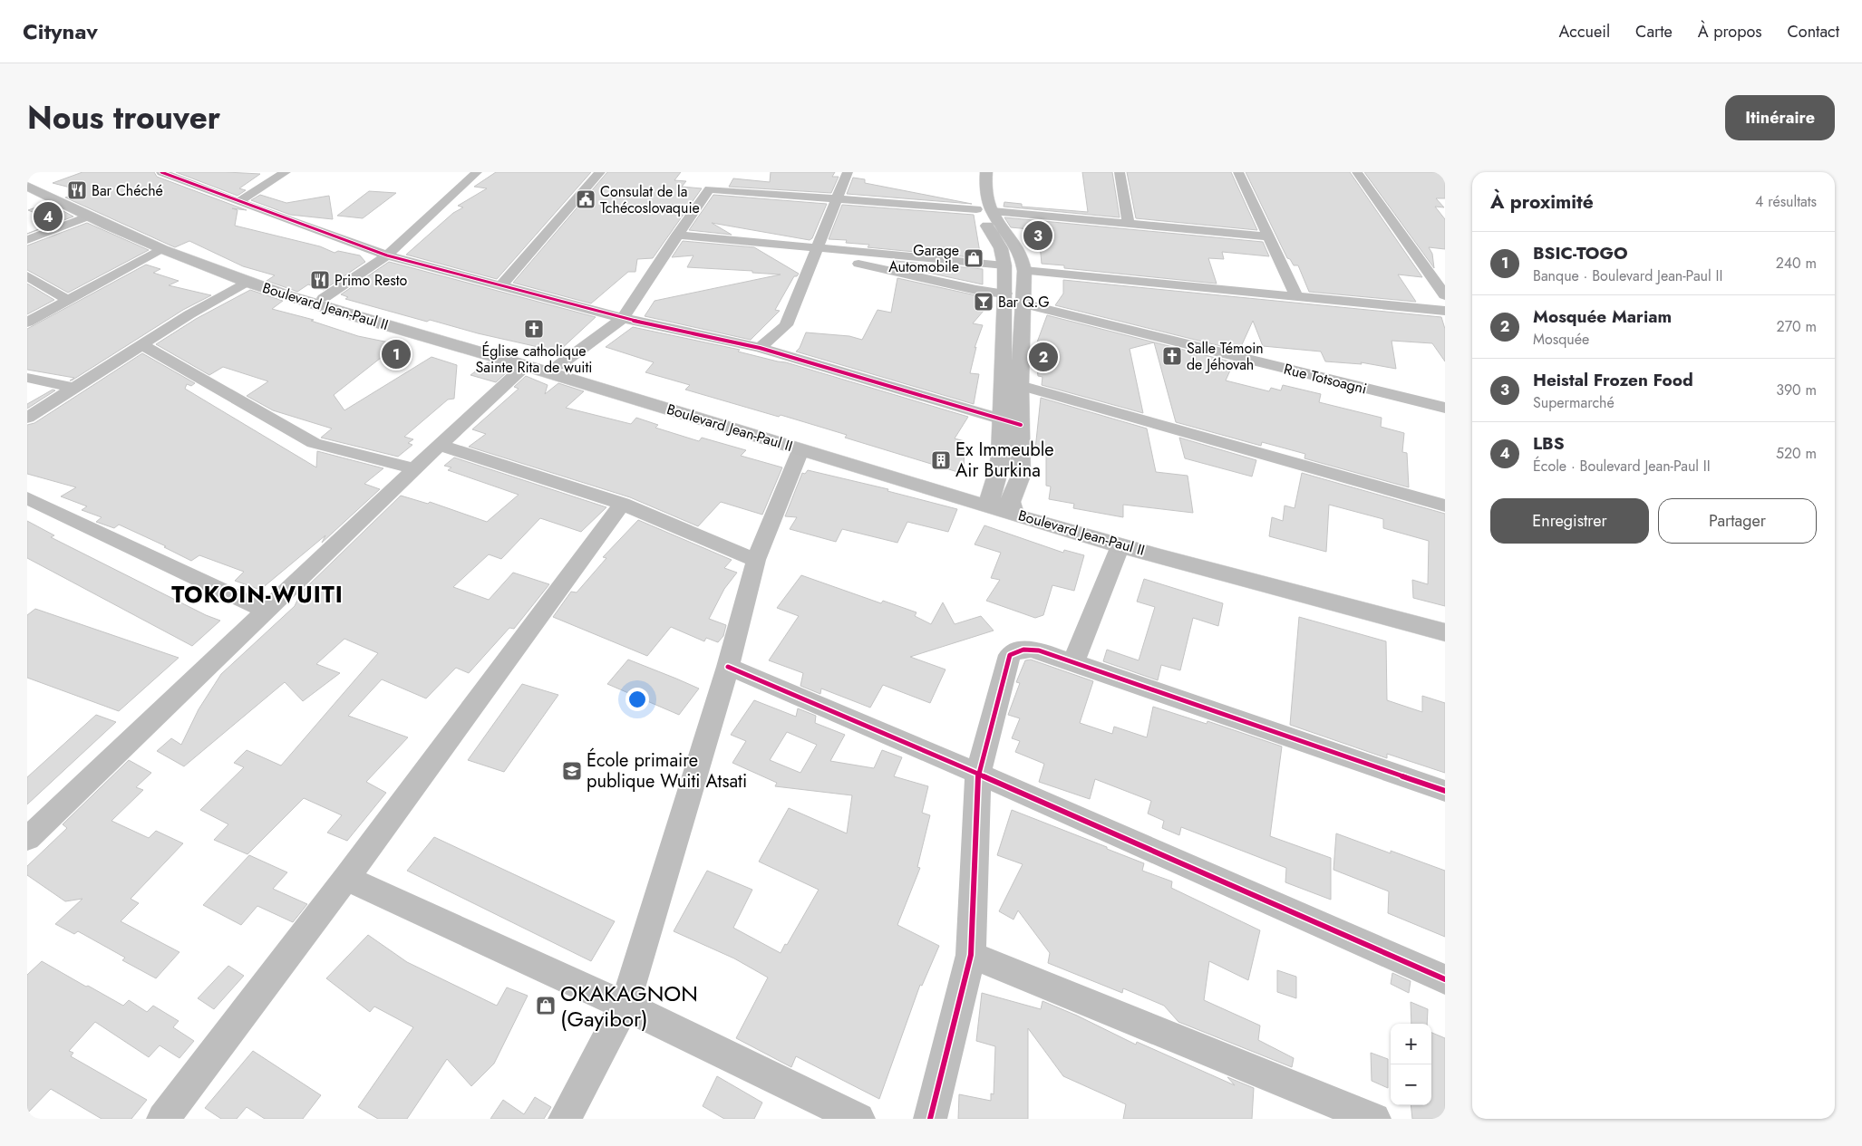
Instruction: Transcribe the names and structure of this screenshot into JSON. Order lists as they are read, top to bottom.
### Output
{
  "streets": {
    "main road": ["Boulevard Jean-Paul II"],
    "street": ["Rue Totsoagni"]
  },
  "districts": ["TOKOIN-WUITI"],
  "places": {
    "restaurant": ["Bar Chéché", "Primo Resto"],
    "public building": ["Consulat de la Tchécoslovaquie"],
    "shop": ["Garage Automobile", "OKAKAGNON (Gayibor)"],
    "bar": ["Bar Q.G"],
    "church": ["Église catholique Sainte Rita de wuiti", "Salle Témoin de Jéhovah"],
    "building": ["Ex Immeuble Air Burkina"],
    "school or university": ["École primaire publique Wuiti Atsati"]
  },
  "page": {
    "header": "Citynav",
    "nav": [
      "Accueil",
      "Carte",
      "À propos",
      "Contact"
    ],
    "title": "Nous trouver",
    "buttons": [
      "Itinéraire",
      ["Enregistrer", "Partager"]
    ],
    "heading": ["À proximité", "4 résultats"],
    "pins": [
      "4",
      "3",
      "1",
      "2"
    ],
    "list": [
      {
        "mark": "1",
        "name": "BSIC-TOGO",
        "note": "Banque · Boulevard Jean-Paul II",
        "value": "240 m"
      },
      {
        "mark": "2",
        "name": "Mosquée Mariam",
        "note": "Mosquée",
        "value": "270 m"
      },
      {
        "mark": "3",
        "name": "Heistal Frozen Food",
        "note": "Supermarché",
        "value": "390 m"
      },
      {
        "mark": "4",
        "name": "LBS",
        "note": "École · Boulevard Jean-Paul II",
        "value": "520 m"
      }
    ],
    "map_buttons": ["+", "−"]
  }
}
